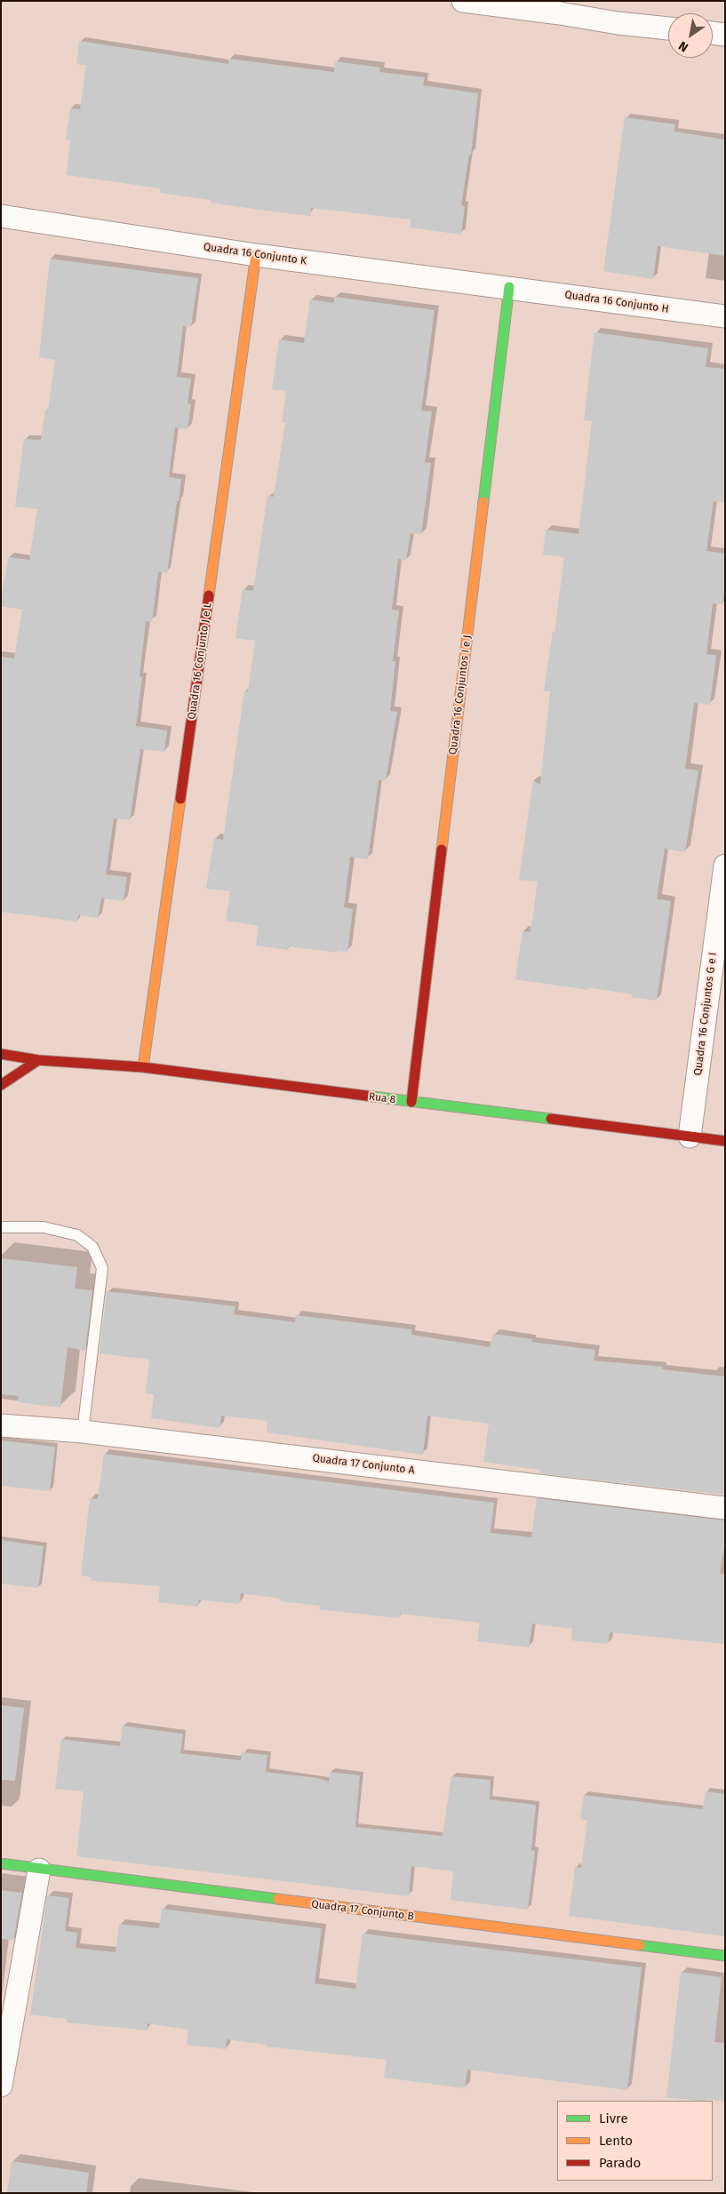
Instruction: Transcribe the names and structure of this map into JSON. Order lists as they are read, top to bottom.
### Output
{
  "streets": {
    "street": [
      "Quadra 16 Conjunto K",
      "Quadra 16 Conjunto H",
      "Quadra 16 Conjunto J e L",
      "Quadra 16 Conjuntos I e J",
      "Quadra 16 Conjuntos G e I",
      "Rua 8",
      "Quadra 17 Conjunto A",
      "Quadra 17 Conjunto B"
    ]
  },
  "crossings": [
    ["Quadra 16 Conjunto K", "Quadra 16 Conjunto H"],
    ["Quadra 16 Conjunto K", "Quadra 16 Conjunto J e L"],
    ["Quadra 16 Conjunto K", "Quadra 16 Conjuntos I e J"],
    ["Quadra 16 Conjunto H", "Quadra 16 Conjuntos I e J"],
    ["Quadra 16 Conjunto J e L", "Rua 8"],
    ["Quadra 16 Conjuntos I e J", "Rua 8"],
    ["Quadra 16 Conjuntos G e I", "Rua 8"]
  ],
  "legend": ["Livre", "Lento", "Parado"],
  "north": "bottom left"
}
